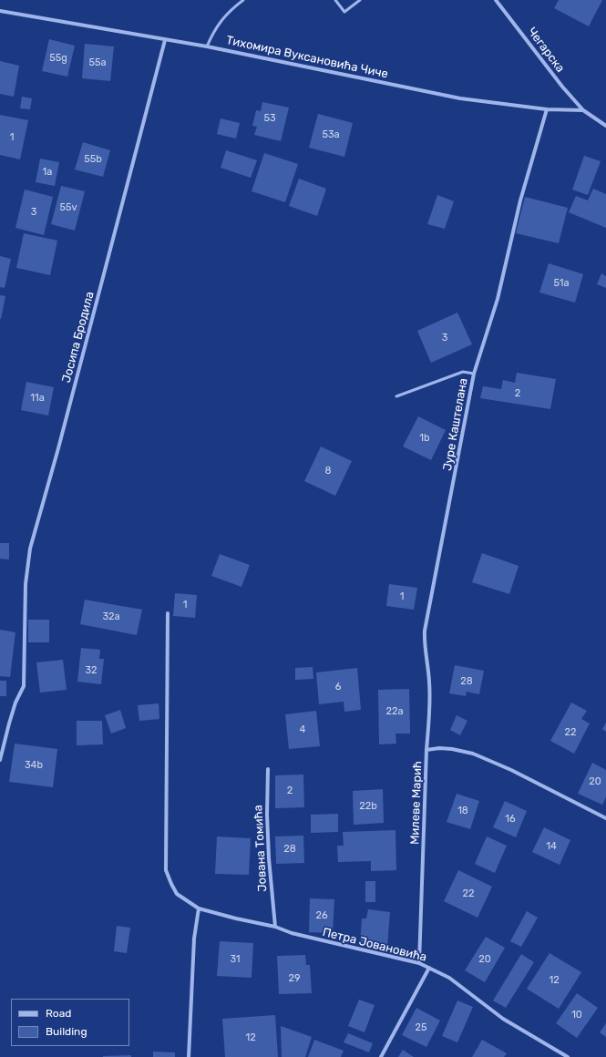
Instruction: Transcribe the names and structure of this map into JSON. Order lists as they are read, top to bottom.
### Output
{
  "streets": {
    "street": [
      "Чегарска",
      "Тихомира Вуксановића Чиче",
      "Јосипа Бродила",
      "Јуре Каштелана",
      "Милеве Марић",
      "Јована Томића",
      "Петра Јовановића"
    ]
  },
  "crossings": [
    ["Чегарска", "Тихомира Вуксановића Чиче"],
    ["Тихомира Вуксановића Чиче", "Јосипа Бродила"],
    ["Тихомира Вуксановића Чиче", "Јуре Каштелана"],
    ["Јуре Каштелана", "Милеве Марић"],
    ["Милеве Марић", "Петра Јовановића"],
    ["Јована Томића", "Петра Јовановића"]
  ],
  "house_numbers": [
    "55g",
    "55a",
    "53",
    "53a",
    "1",
    "55b",
    "1a",
    "55v",
    "3",
    "51a",
    "3",
    "2",
    "11a",
    "1b",
    "8",
    "1",
    "1",
    "32a",
    "32",
    "28",
    "6",
    "22a",
    "4",
    "22",
    "34b",
    "20",
    "2",
    "22b",
    "18",
    "16",
    "14",
    "28",
    "22",
    "26",
    "31",
    "20",
    "29",
    "12",
    "10",
    "25",
    "12"
  ],
  "legend": ["Road", "Building"]
}
